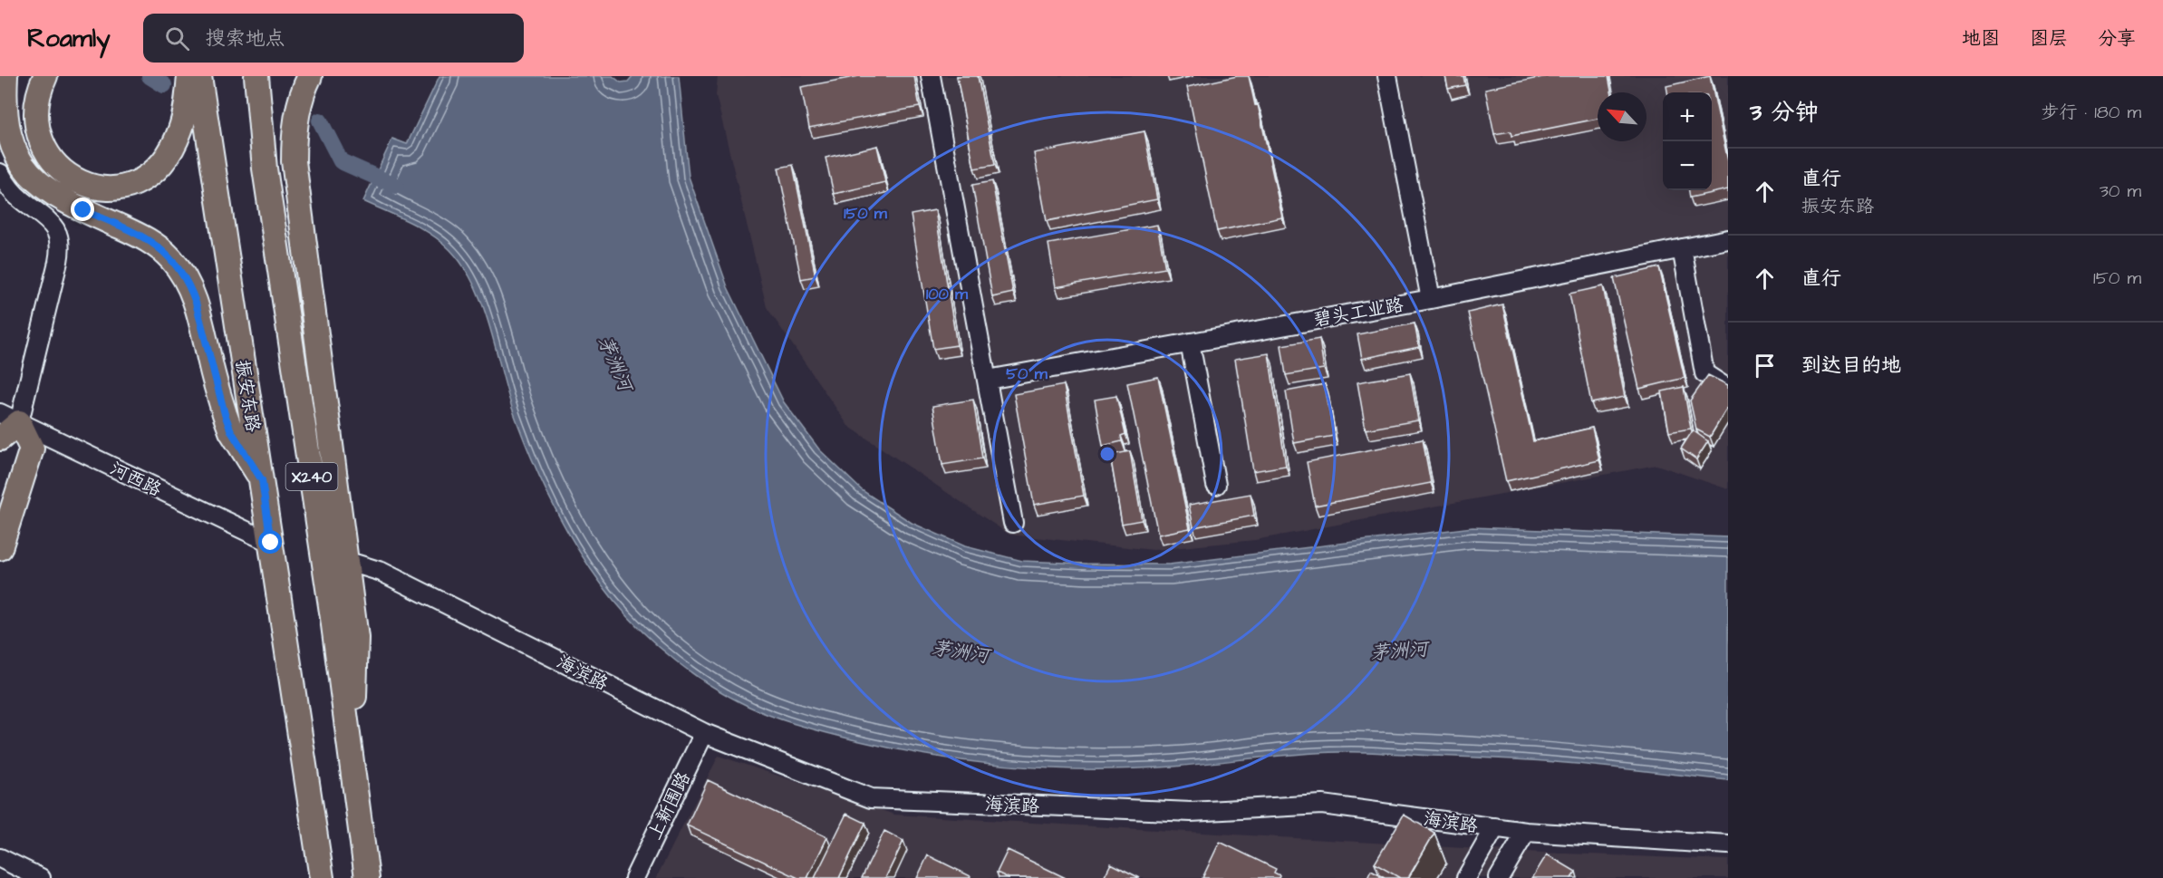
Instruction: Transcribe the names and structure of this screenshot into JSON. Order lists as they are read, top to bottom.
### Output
{
  "streets": {
    "main road": ["振安东路", "X240"],
    "street": [
      "碧头工业路",
      "河西路",
      "海滨路",
      "上新围路"
    ]
  },
  "crossings": [
    ["振安东路", "河西路"],
    ["海滨路", "上新围路"]
  ],
  "water": ["茅洲河"],
  "north": "top left",
  "page": {
    "header": "Roamly",
    "search": "搜索地点",
    "nav": ["地图", "图层", "分享"],
    "heading": ["3 分钟", "步行 · 180 m"],
    "map_buttons": ["+", "−"],
    "list": [
      ["直行", "振安东路", "30 m"],
      ["直行", "150 m"],
      "到达目的地"
    ]
  },
  "rings": ["150 m", "100 m", "50 m"]
}
